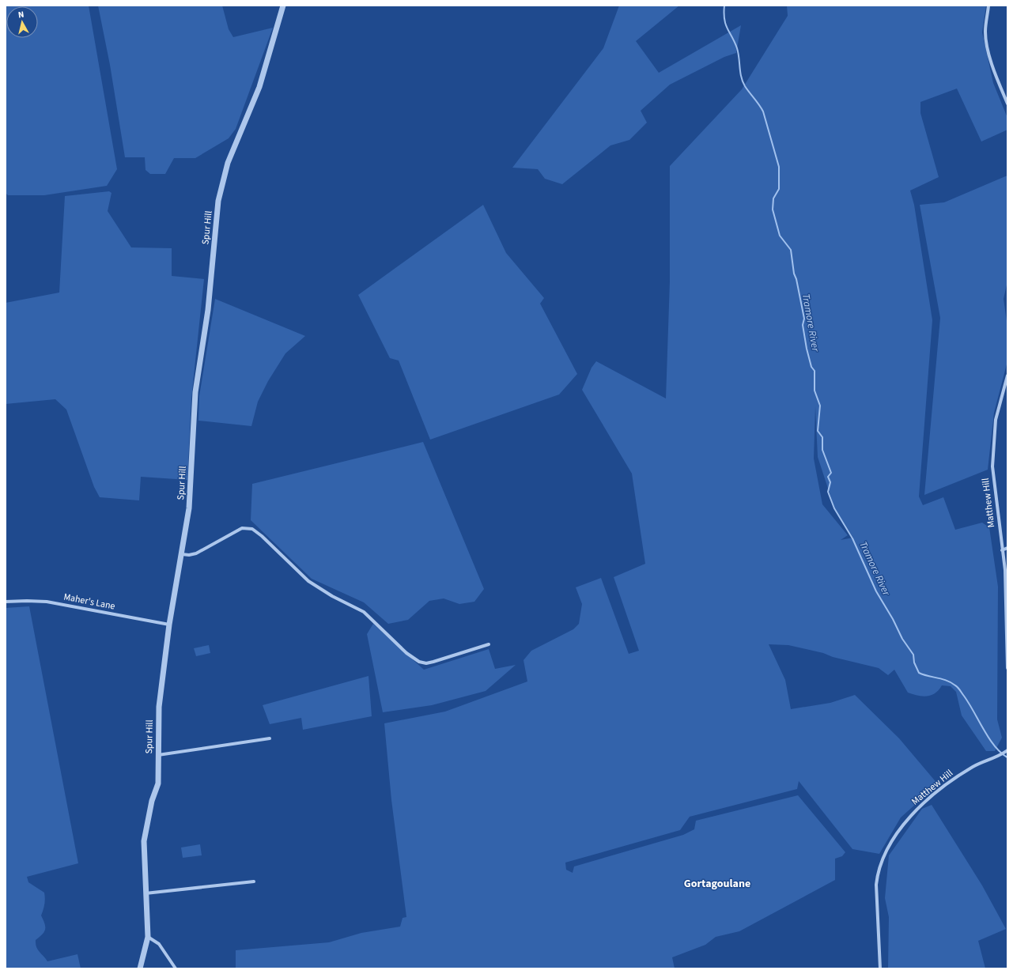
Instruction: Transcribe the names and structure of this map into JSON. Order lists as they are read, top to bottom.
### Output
{
  "streets": {
    "street": ["Spur Hill", "Matthew Hill", "Maher's Lane"]
  },
  "crossings": [
    ["Spur Hill", "Maher's Lane"]
  ],
  "districts": ["Gortagoulane"],
  "water": ["Tramore River"],
  "north": "top"
}
